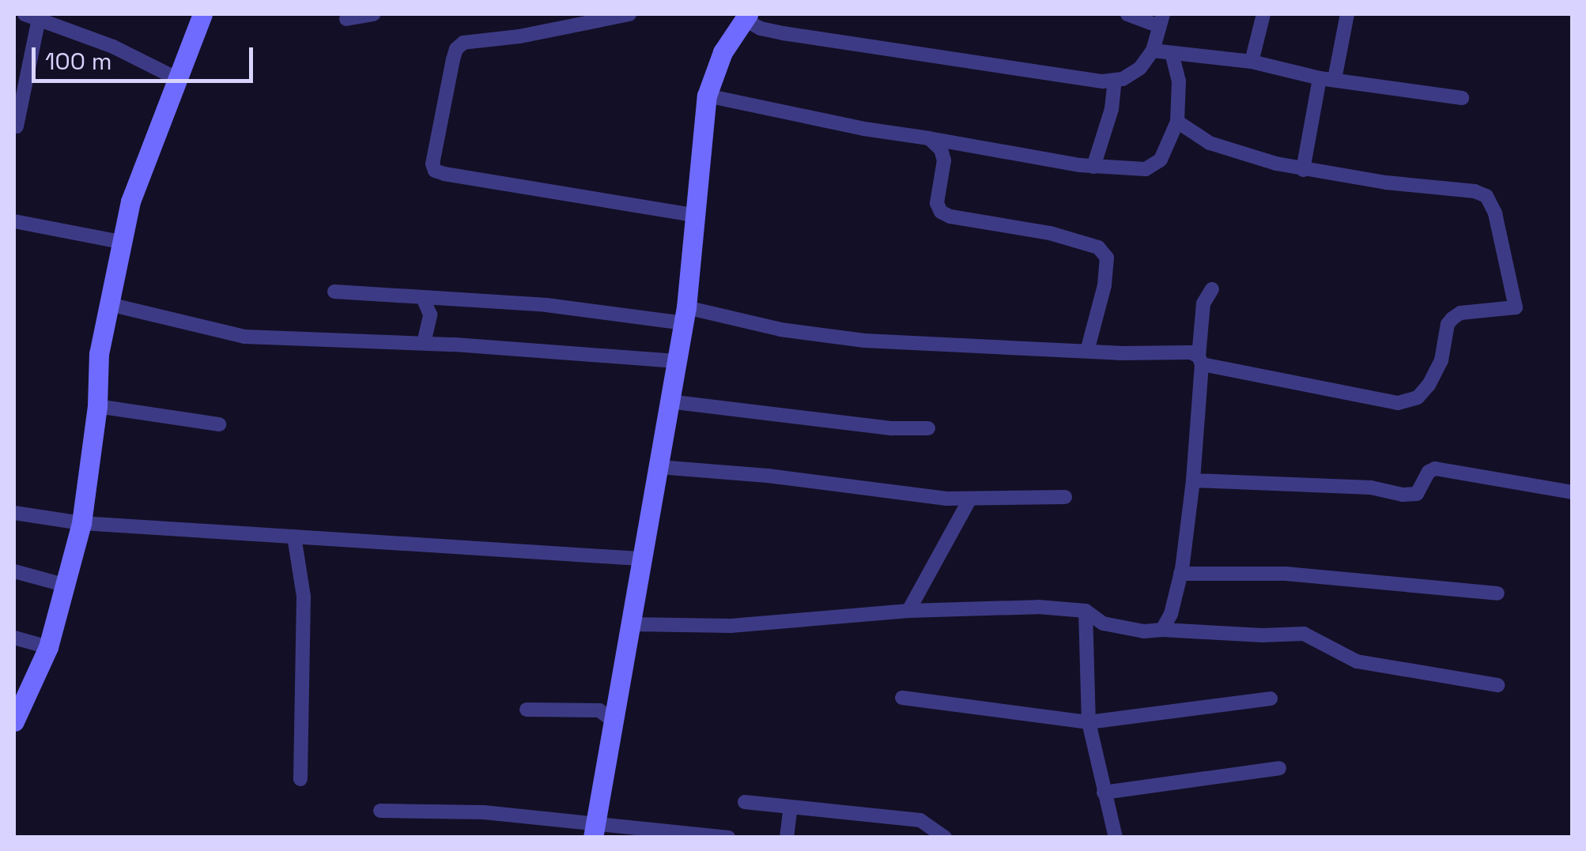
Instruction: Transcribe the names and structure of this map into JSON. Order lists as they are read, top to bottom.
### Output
{
  "scale_bar": "100 m"
}
